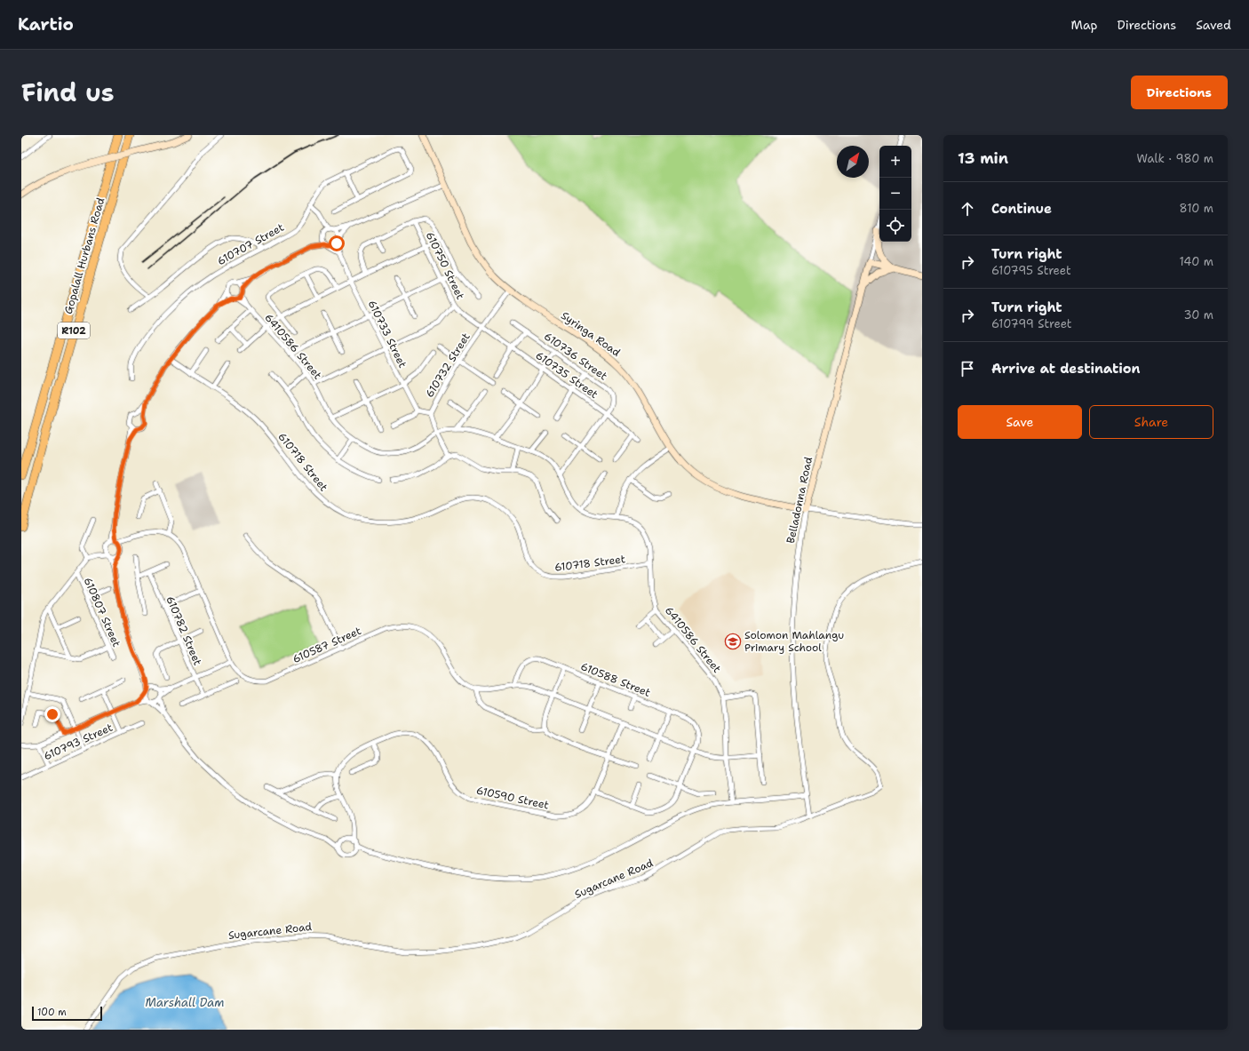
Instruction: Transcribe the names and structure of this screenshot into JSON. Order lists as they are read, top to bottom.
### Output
{
  "streets": {
    "highway": ["Gopalall Hurbans Road", "R102"],
    "street": [
      "610707 Street",
      "610750 Street",
      "610733 Street",
      "Syringa Road",
      "6410586 Street",
      "610736 Street",
      "610732 Street",
      "610735 Street",
      "610718 Street",
      "Belladonna Road",
      "610807 Street",
      "610782 Street",
      "610587 Street",
      "610588 Street",
      "610793 Street",
      "610590 Street",
      "Sugarcane Road"
    ]
  },
  "crossings": [
    ["610750 Street", "610732 Street"],
    ["610750 Street", "610735 Street"],
    ["Syringa Road", "610732 Street"],
    ["Syringa Road", "Belladonna Road"],
    ["6410586 Street", "610732 Street"],
    ["6410586 Street", "610718 Street"],
    ["610736 Street", "610735 Street"],
    ["610732 Street", "610735 Street"],
    ["Belladonna Road", "Sugarcane Road"],
    ["610588 Street", "610590 Street"]
  ],
  "water": ["Marshall Dam"],
  "places": {
    "school or university": ["Solomon Mahlangu Primary School"]
  },
  "scale_bar": "100 m",
  "north": "top right",
  "page": {
    "header": "Kartio",
    "nav": ["Map", "Directions", "Saved"],
    "title": "Find us",
    "buttons": [
      "Directions",
      ["Save", "Share"]
    ],
    "heading": ["13 min", "Walk · 980 m"],
    "map_buttons": ["+", "−"],
    "list": [
      ["Continue", "810 m"],
      ["Turn right", "610795 Street", "140 m"],
      ["Turn right", "610799 Street", "30 m"],
      "Arrive at destination"
    ],
    "scale": "100 m"
  }
}
